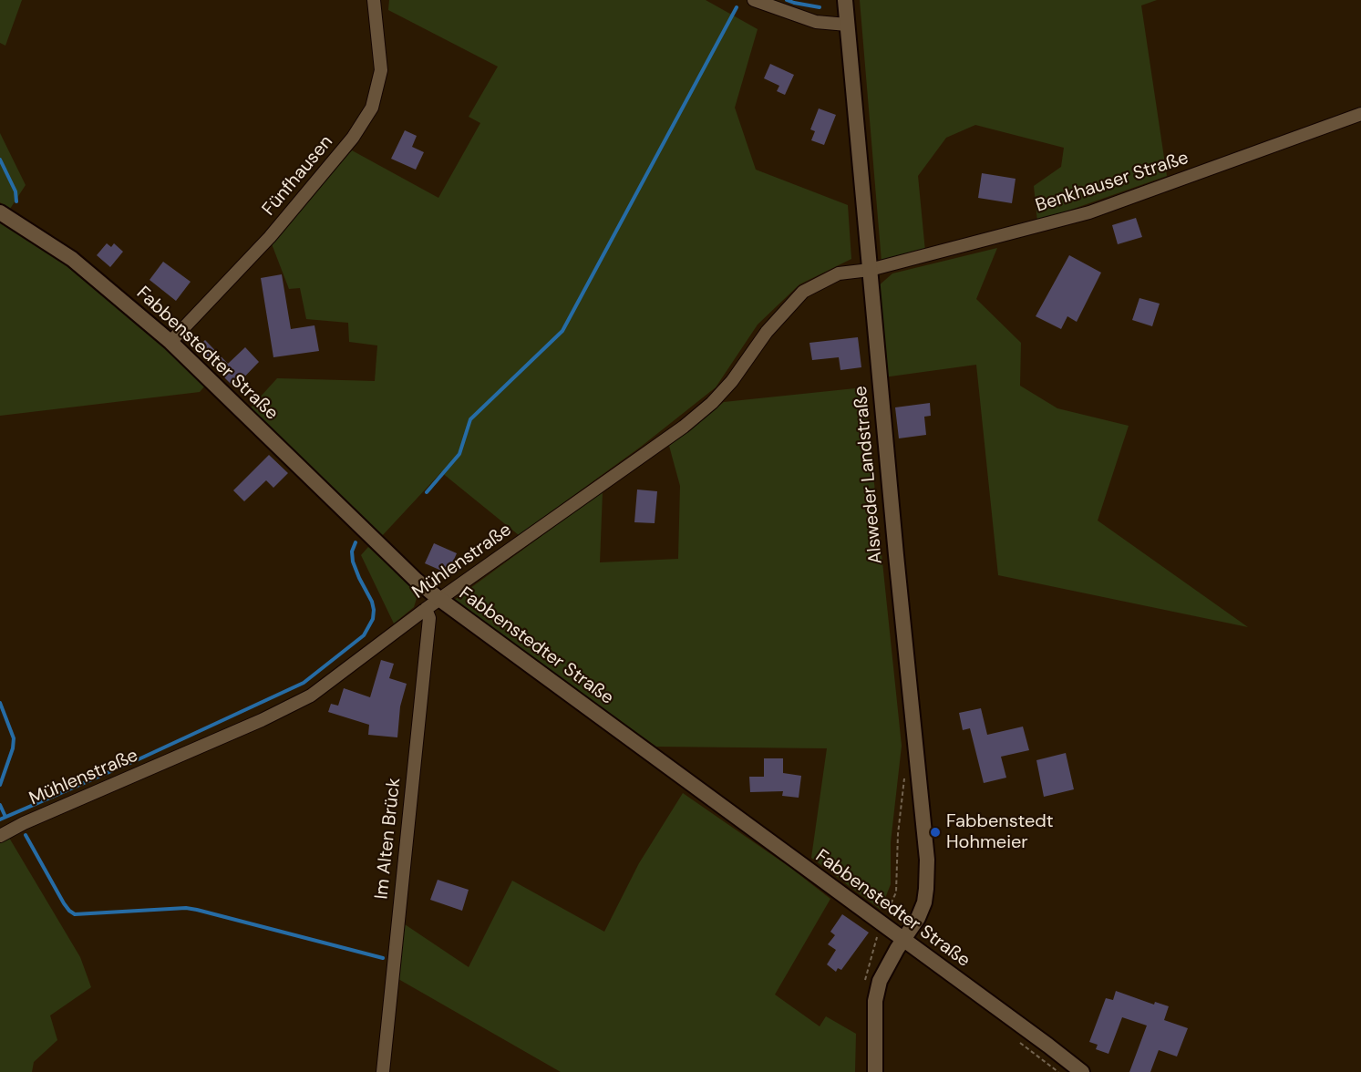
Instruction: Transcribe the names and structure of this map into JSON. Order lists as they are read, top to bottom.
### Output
{
  "streets": {
    "street": [
      "Fünfhausen",
      "Benkhauser Straße",
      "Fabbenstedter Straße",
      "Alsweder Landstraße",
      "Mühlenstraße",
      "Im Alten Brück"
    ]
  },
  "crossings": [
    ["Fünfhausen", "Fabbenstedter Straße"],
    ["Benkhauser Straße", "Alsweder Landstraße"],
    ["Benkhauser Straße", "Mühlenstraße"],
    ["Fabbenstedter Straße", "Alsweder Landstraße"],
    ["Fabbenstedter Straße", "Mühlenstraße"],
    ["Alsweder Landstraße", "Mühlenstraße"],
    ["Mühlenstraße", "Im Alten Brück"]
  ],
  "places": ["Fabbenstedt Hohmeier"]
}
